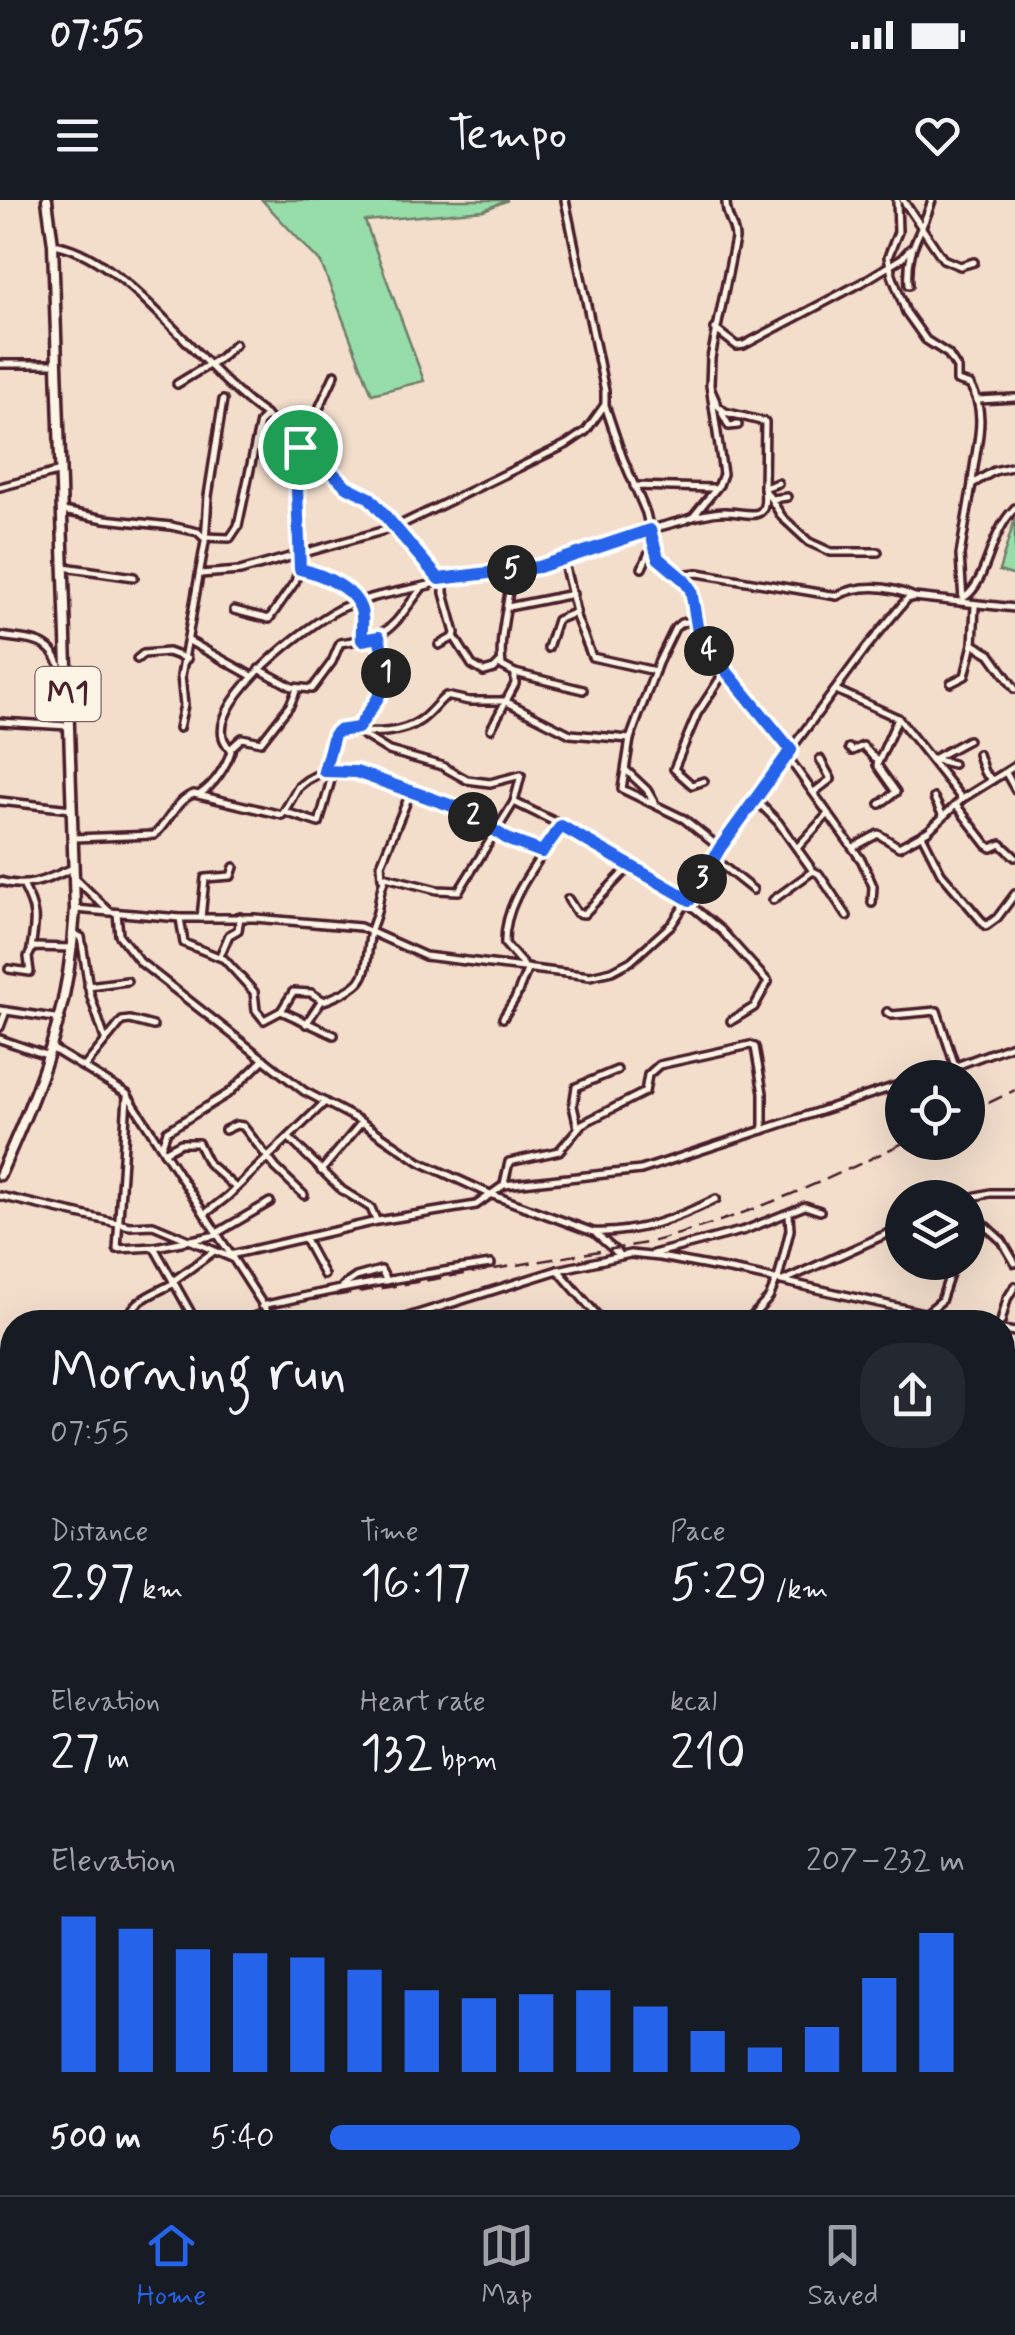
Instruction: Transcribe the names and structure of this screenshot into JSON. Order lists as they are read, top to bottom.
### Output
{
  "streets": {
    "main road": ["M1"]
  },
  "page": {
    "status": "07:55",
    "header": "Tempo",
    "pins": [
      "5",
      "4",
      "1",
      "2",
      "3"
    ],
    "heading": ["Morning run", "07:55"],
    "stats": [
      ["Distance", "2.97 km"],
      ["Time", "16:17"],
      ["Pace", "5:29 /km"],
      ["Elevation", "27 m"],
      ["Heart rate", "132 bpm"],
      ["kcal", "210"]
    ],
    "chart": ["Elevation", "207–232 m"],
    "list": [
      {
        "name": "500 m",
        "note": "5:40"
      }
    ],
    "tabs": ["Home", "Map", "Saved"]
  }
}
